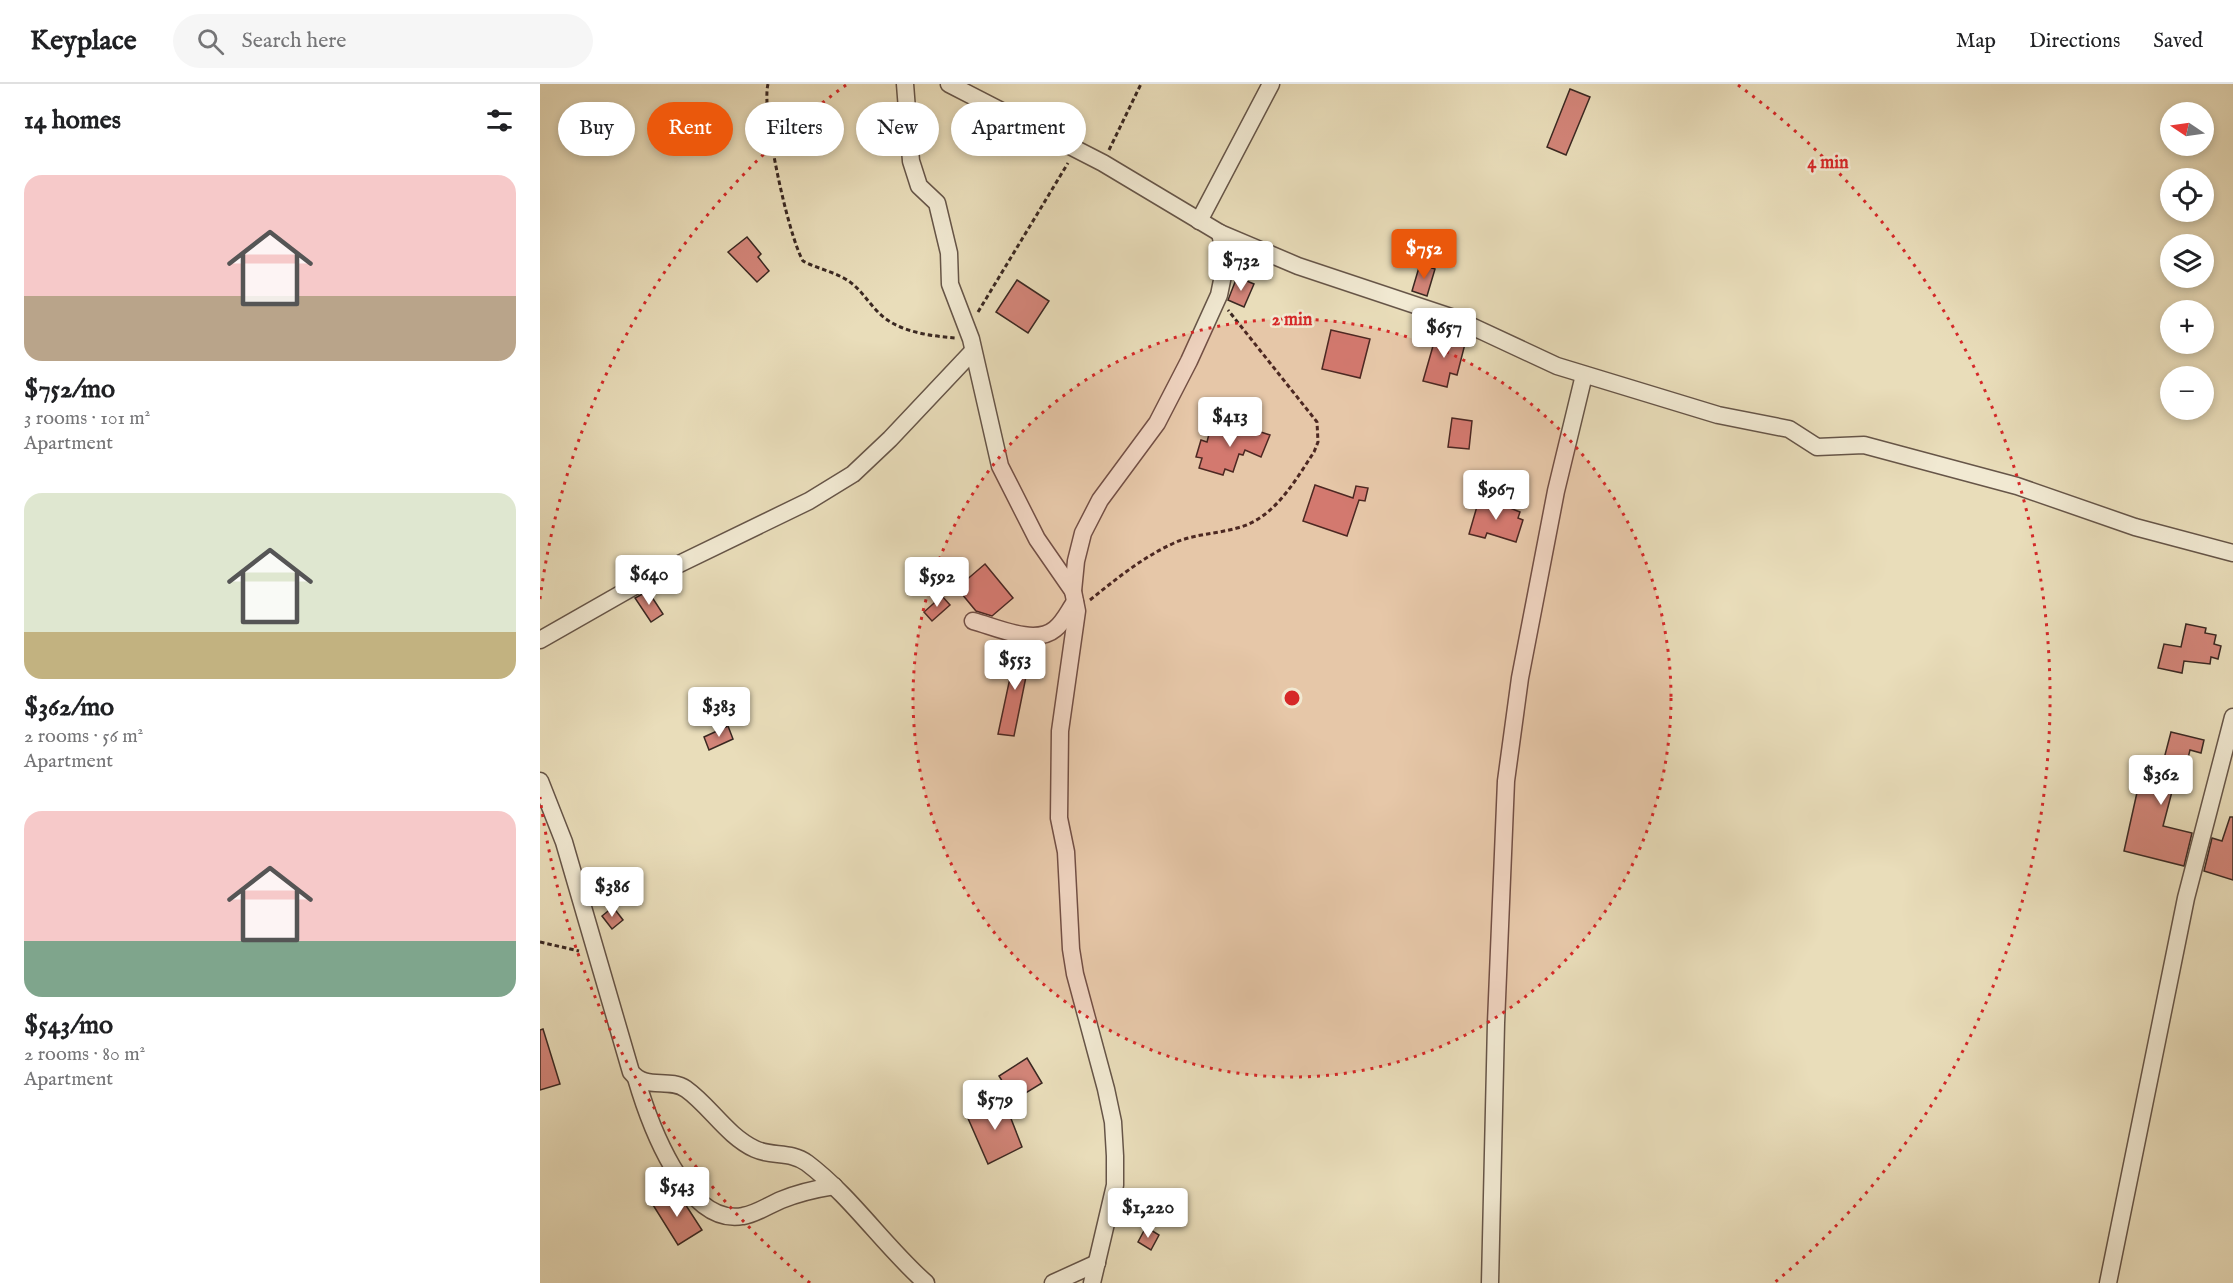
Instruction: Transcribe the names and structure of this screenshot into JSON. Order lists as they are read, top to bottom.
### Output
{
  "north": "left",
  "page": {
    "header": "Keyplace",
    "search": "Search here",
    "nav": ["Map", "Directions", "Saved"],
    "heading": "14 homes",
    "map_buttons": ["+", "−"],
    "chip": [
      "Buy",
      "Rent",
      "Filters",
      "New",
      "Apartment"
    ],
    "list": [
      {
        "name": "$752/mo",
        "note": "3 rooms · 101 m² · Apartment"
      },
      {
        "name": "$362/mo",
        "note": "2 rooms · 56 m² · Apartment"
      },
      {
        "name": "$543/mo",
        "note": "2 rooms · 80 m² · Apartment"
      }
    ],
    "price": [
      "$752",
      "$732",
      "$657",
      "$413",
      "$967",
      "$640",
      "$592",
      "$553",
      "$383",
      "$362",
      "$386",
      "$579",
      "$543",
      "$1,220"
    ]
  },
  "rings": ["4 min", "2 min"]
}
